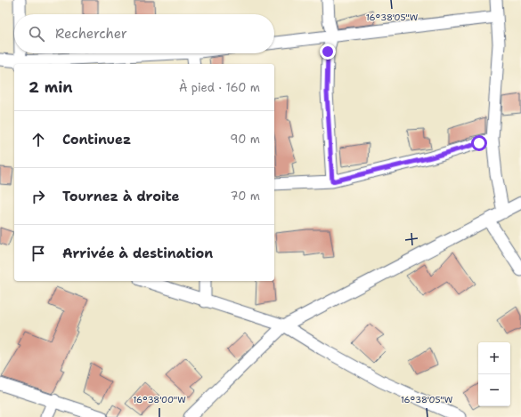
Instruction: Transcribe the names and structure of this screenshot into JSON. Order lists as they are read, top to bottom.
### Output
{
  "page": {
    "search": "Rechercher",
    "heading": ["2 min", "À pied · 160 m"],
    "list": [
      ["Continuez", "90 m"],
      ["Tournez à droite", "70 m"],
      "Arrivée à destination"
    ],
    "map_buttons": ["+", "−"]
  },
  "coordinates": ["16°38'05\"W", "16°38'00\"W"]
}
